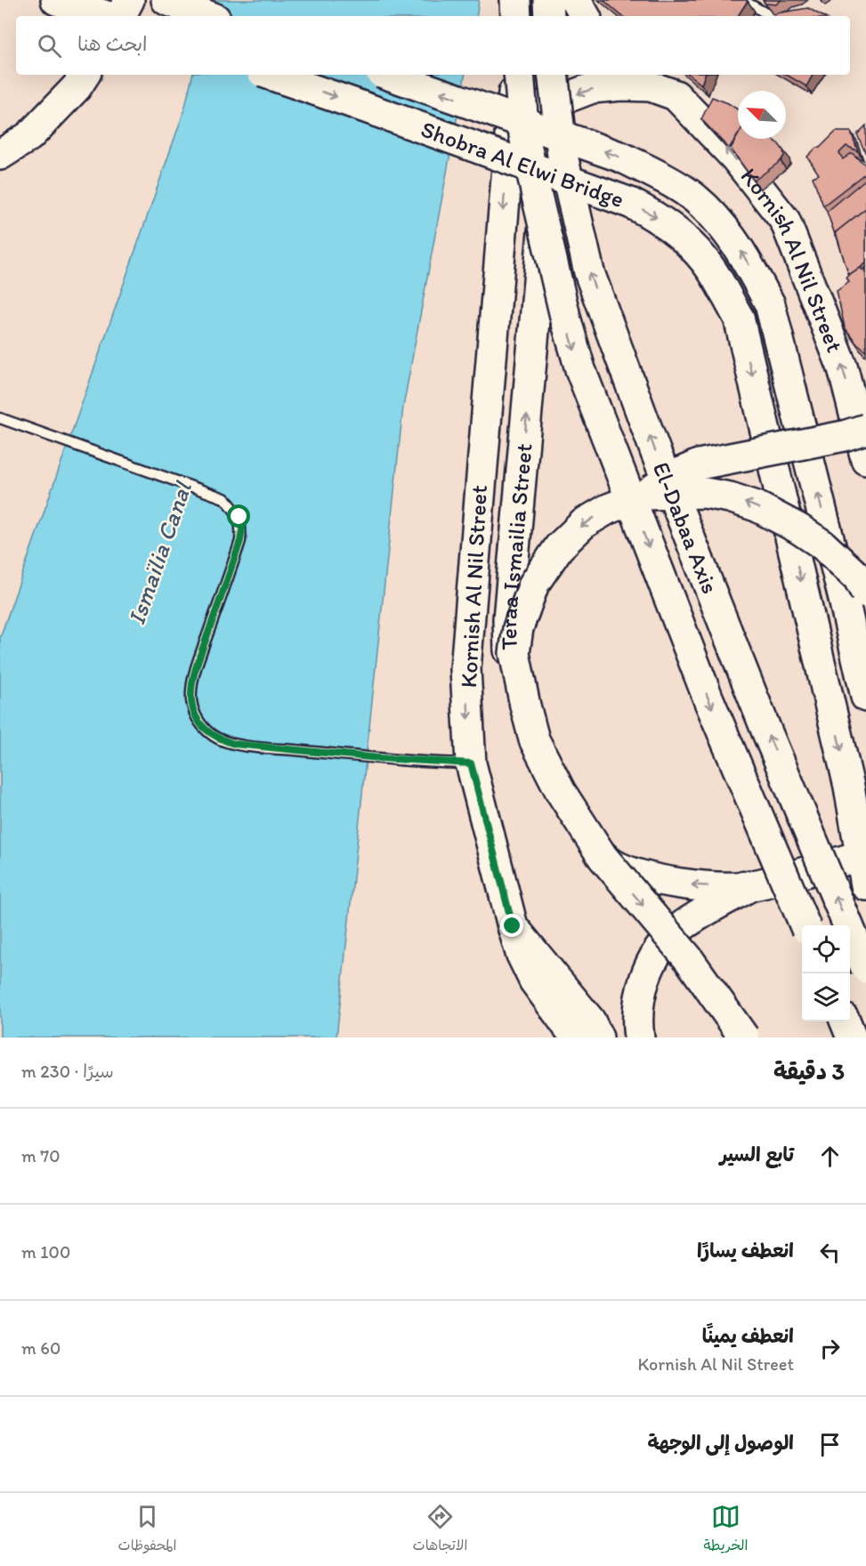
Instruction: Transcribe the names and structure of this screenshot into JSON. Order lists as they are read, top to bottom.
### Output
{
  "streets": {
    "main road": [
      "Shobra Al Elwi Bridge",
      "Kornish Al Nil Street",
      "El-Dabaa Axis",
      "Teraa Ismailia Street"
    ]
  },
  "crossings": [
    ["Shobra Al Elwi Bridge", "Kornish Al Nil Street"],
    ["Shobra Al Elwi Bridge", "Teraa Ismailia Street"],
    ["Kornish Al Nil Street", "Teraa Ismailia Street"]
  ],
  "one_way": ["Teraa Ismailia Street"],
  "water": ["Ismaïlia Canal"],
  "north": "top left",
  "page": {
    "search": "ابحث هنا",
    "heading": ["3 دقيقة", "سيرًا · 230 m"],
    "list": [
      ["تابع السير", "70 m"],
      ["انعطف يسارًا", "100 m"],
      ["انعطف يمينًا", "Kornish Al Nil Street", "60 m"],
      "الوصول إلى الوجهة"
    ],
    "nav": ["الخريطة", "الاتجاهات", "المحفوظات"]
  }
}
